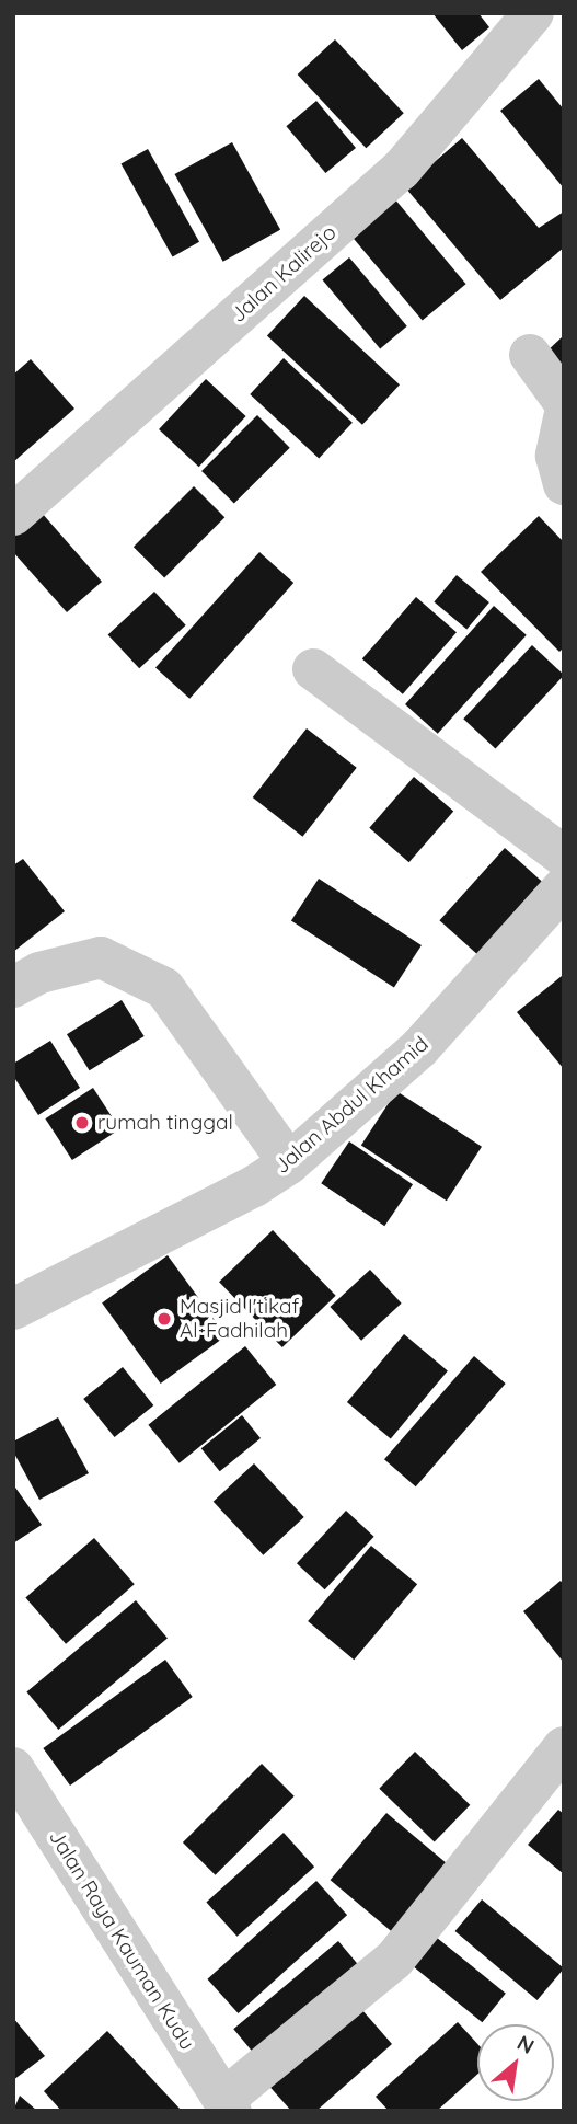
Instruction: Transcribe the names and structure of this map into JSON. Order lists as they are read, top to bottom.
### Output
{
  "streets": {
    "street": ["Jalan Kalirejo", "Jalan Abdul Khamid", "Jalan Raya Kauman Kudu"]
  },
  "places": ["rumah tinggal", "Masjid I'tikaf Al-Fadhilah"],
  "north": "top right"
}
